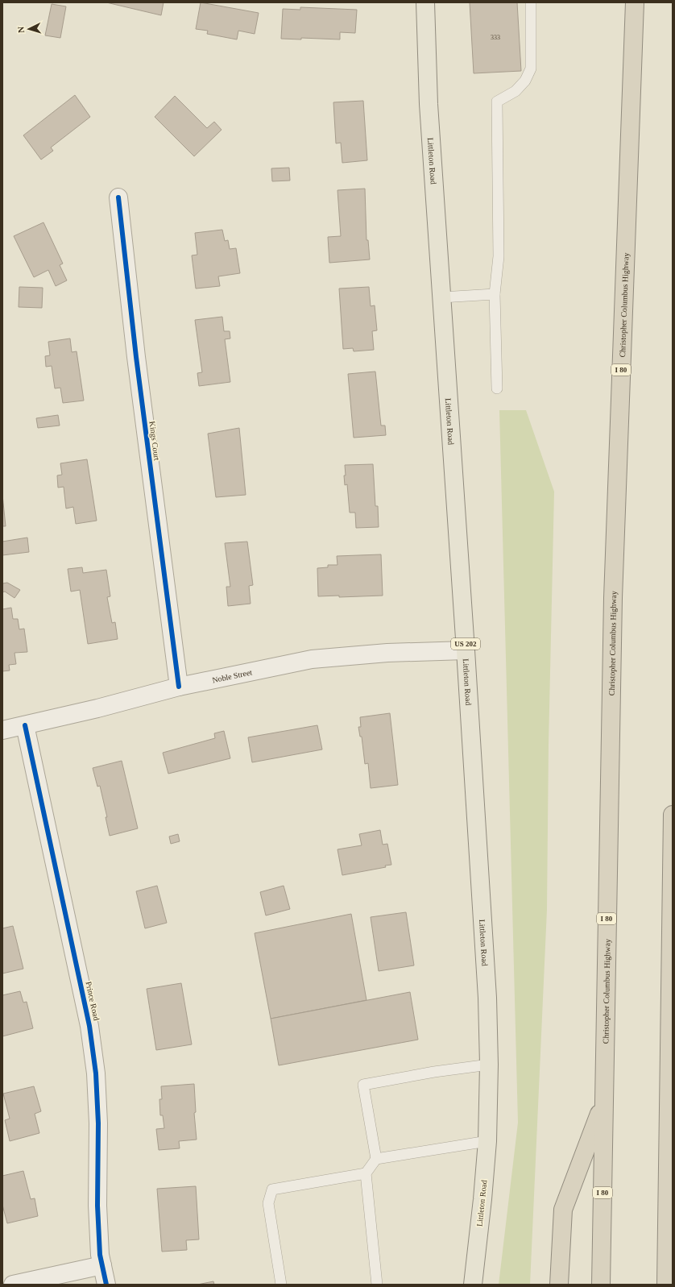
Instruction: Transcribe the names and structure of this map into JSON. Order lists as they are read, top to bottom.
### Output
{
  "streets": {
    "highway": ["Christopher Columbus Highway", "I 80"],
    "main road": ["Littleton Road", "US 202"],
    "street": ["Kings Court", "Noble Street", "Prince Road"]
  },
  "crossings": [
    ["Littleton Road", "Noble Street"],
    ["Kings Court", "Noble Street"],
    ["Noble Street", "Prince Road"]
  ],
  "house_numbers": ["333"],
  "north": "left"
}
